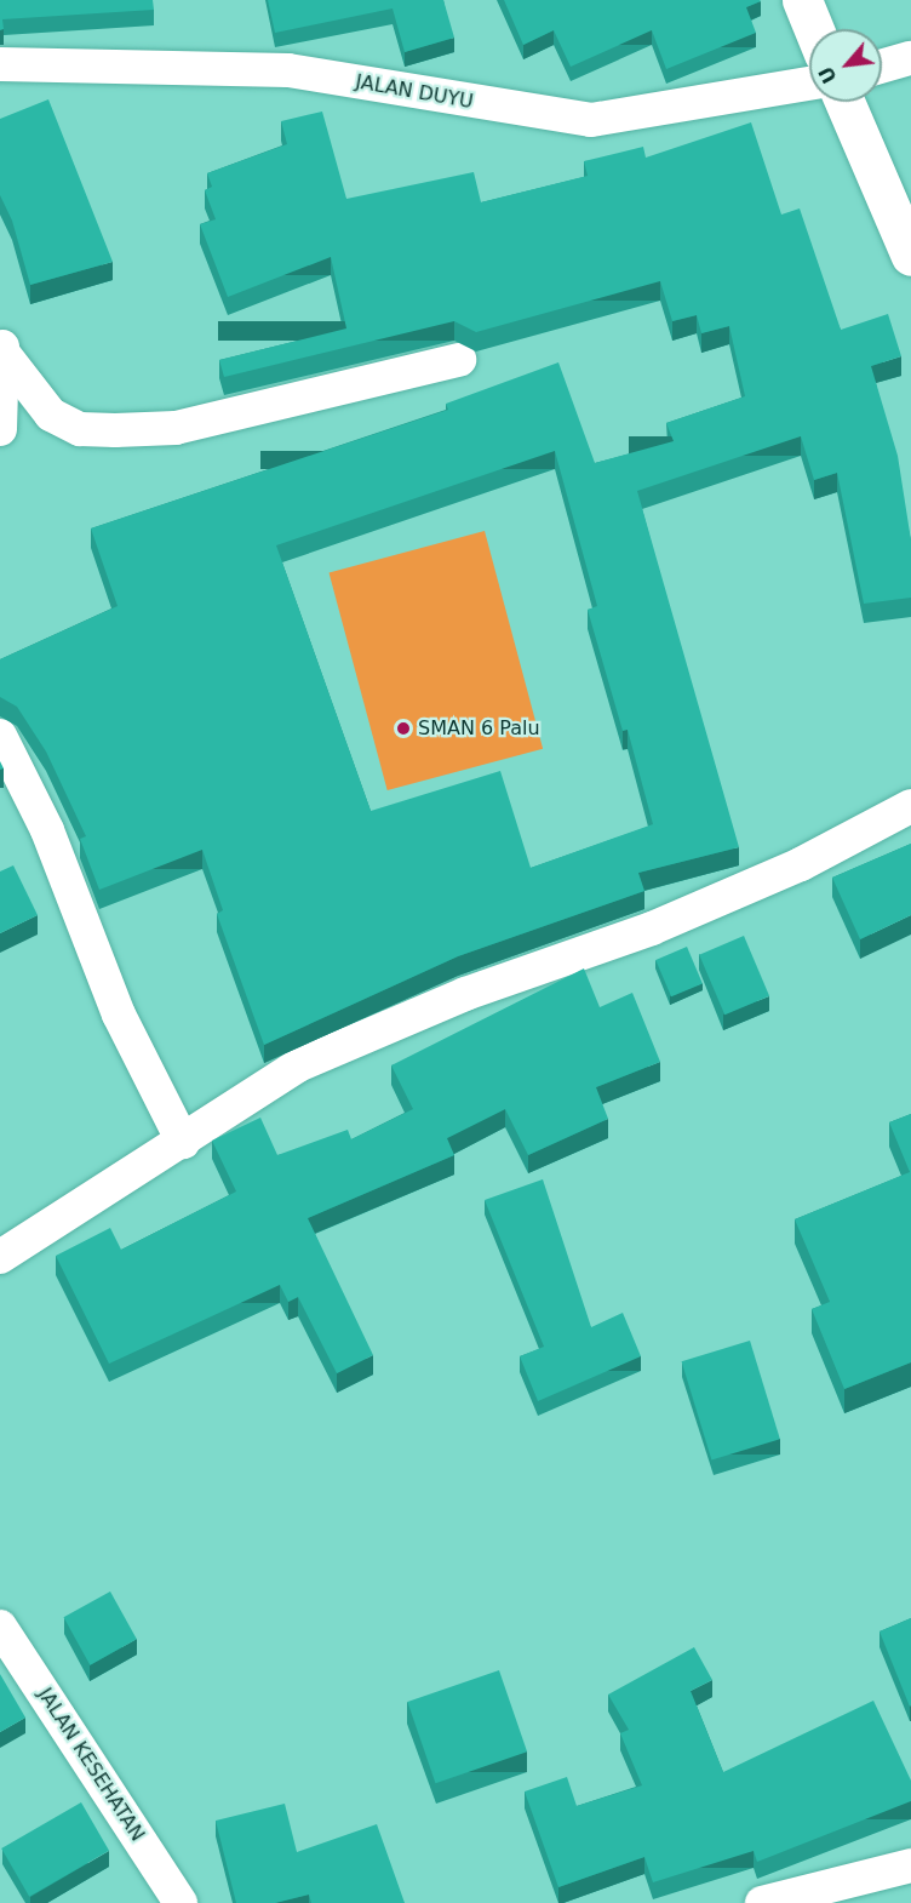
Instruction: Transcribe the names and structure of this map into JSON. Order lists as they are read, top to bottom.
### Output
{
  "streets": {
    "street": ["JALAN DUYU", "JALAN KESEHATAN"]
  },
  "places": ["SMAN 6 Palu"],
  "north": "bottom left"
}
